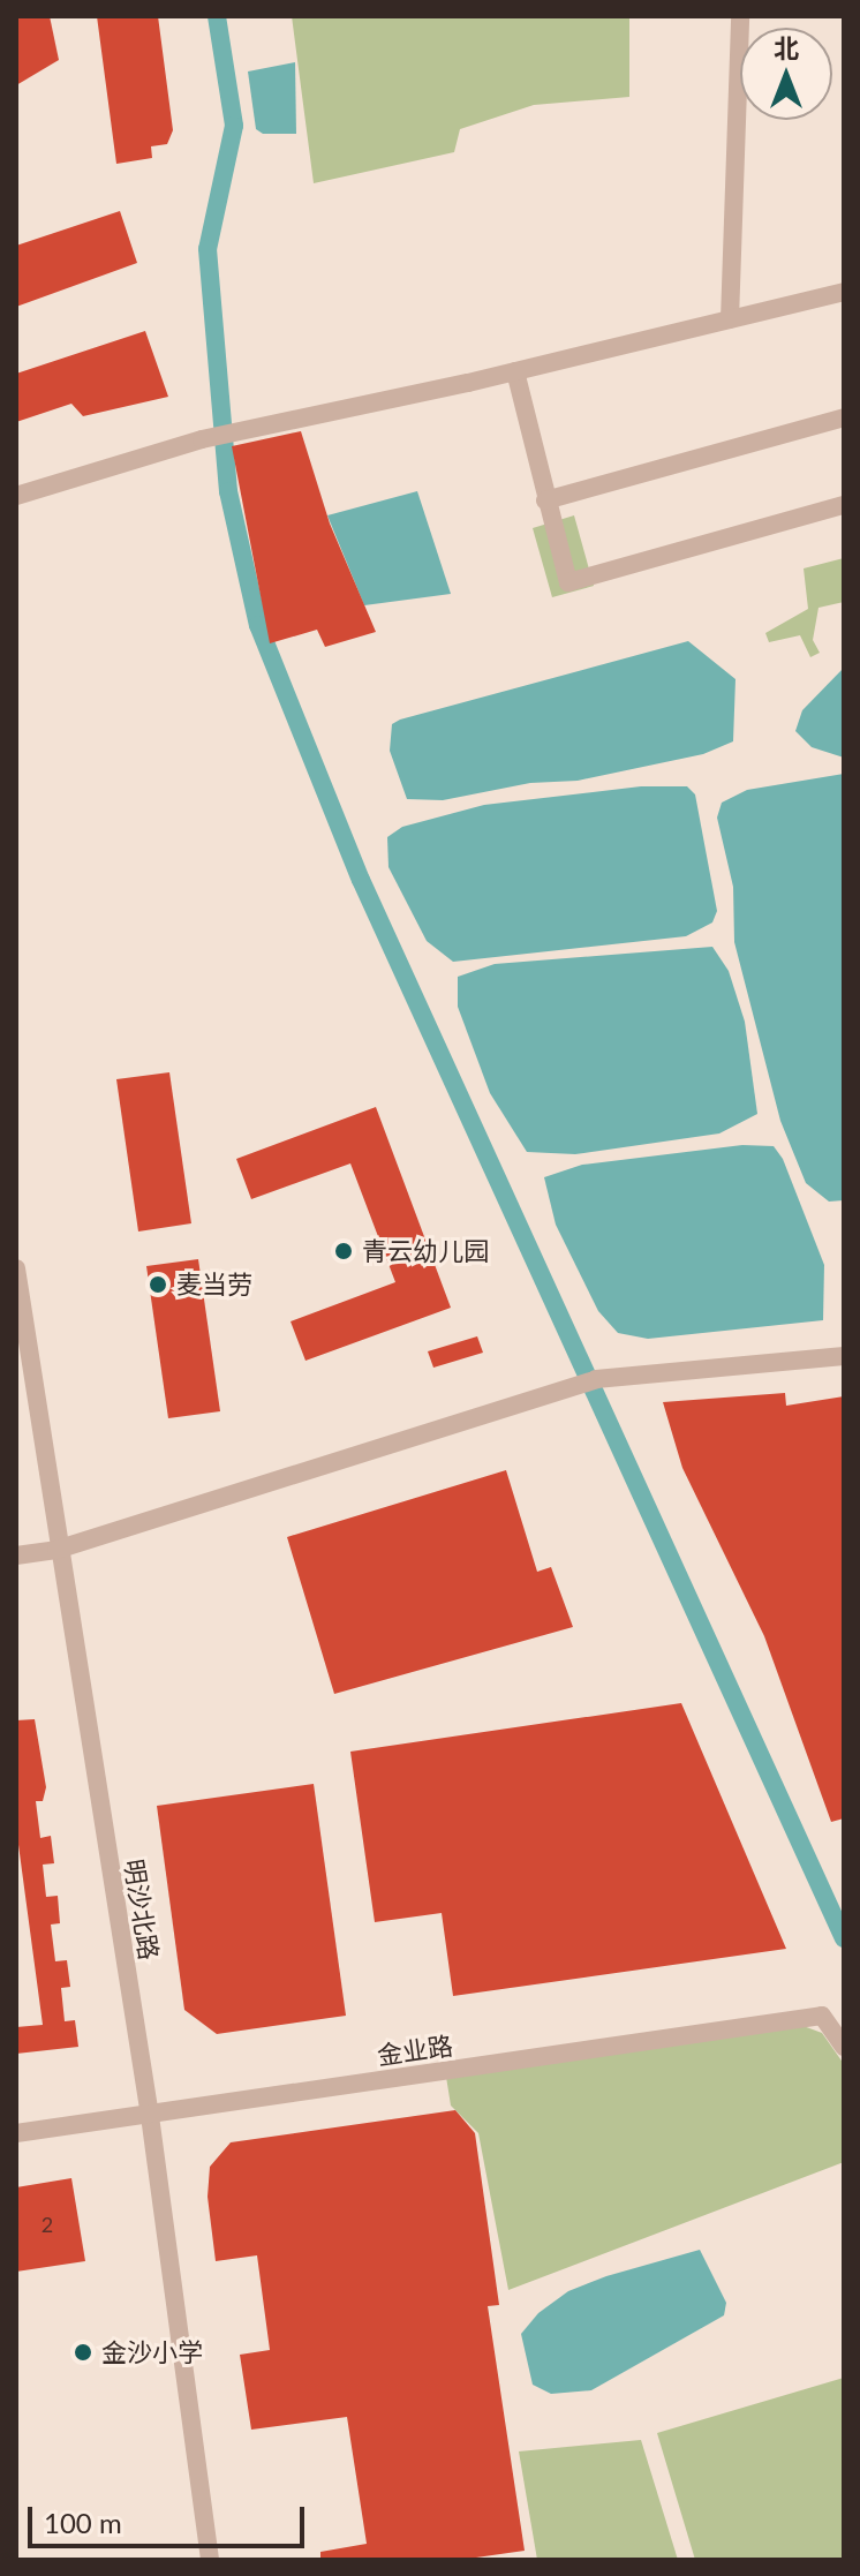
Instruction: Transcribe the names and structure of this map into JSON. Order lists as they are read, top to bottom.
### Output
{
  "streets": {
    "street": ["明沙北路", "金业路"]
  },
  "crossings": [
    ["明沙北路", "金业路"]
  ],
  "places": ["青云幼儿园", "麦当劳", "金沙小学"],
  "house_numbers": ["2"],
  "scale_bar": "100 m",
  "north": "top"
}
